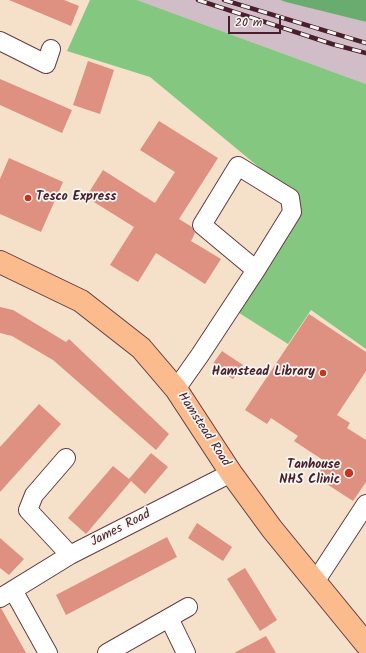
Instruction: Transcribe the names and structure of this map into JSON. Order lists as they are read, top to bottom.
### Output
{
  "streets": {
    "main road": ["Hamstead Road"],
    "street": ["James Road"]
  },
  "crossings": [
    ["Hamstead Road", "James Road"]
  ],
  "places": ["Tesco Express", "Hamstead Library", "Tanhouse NHS Clinic"],
  "scale_bar": "20 m"
}
